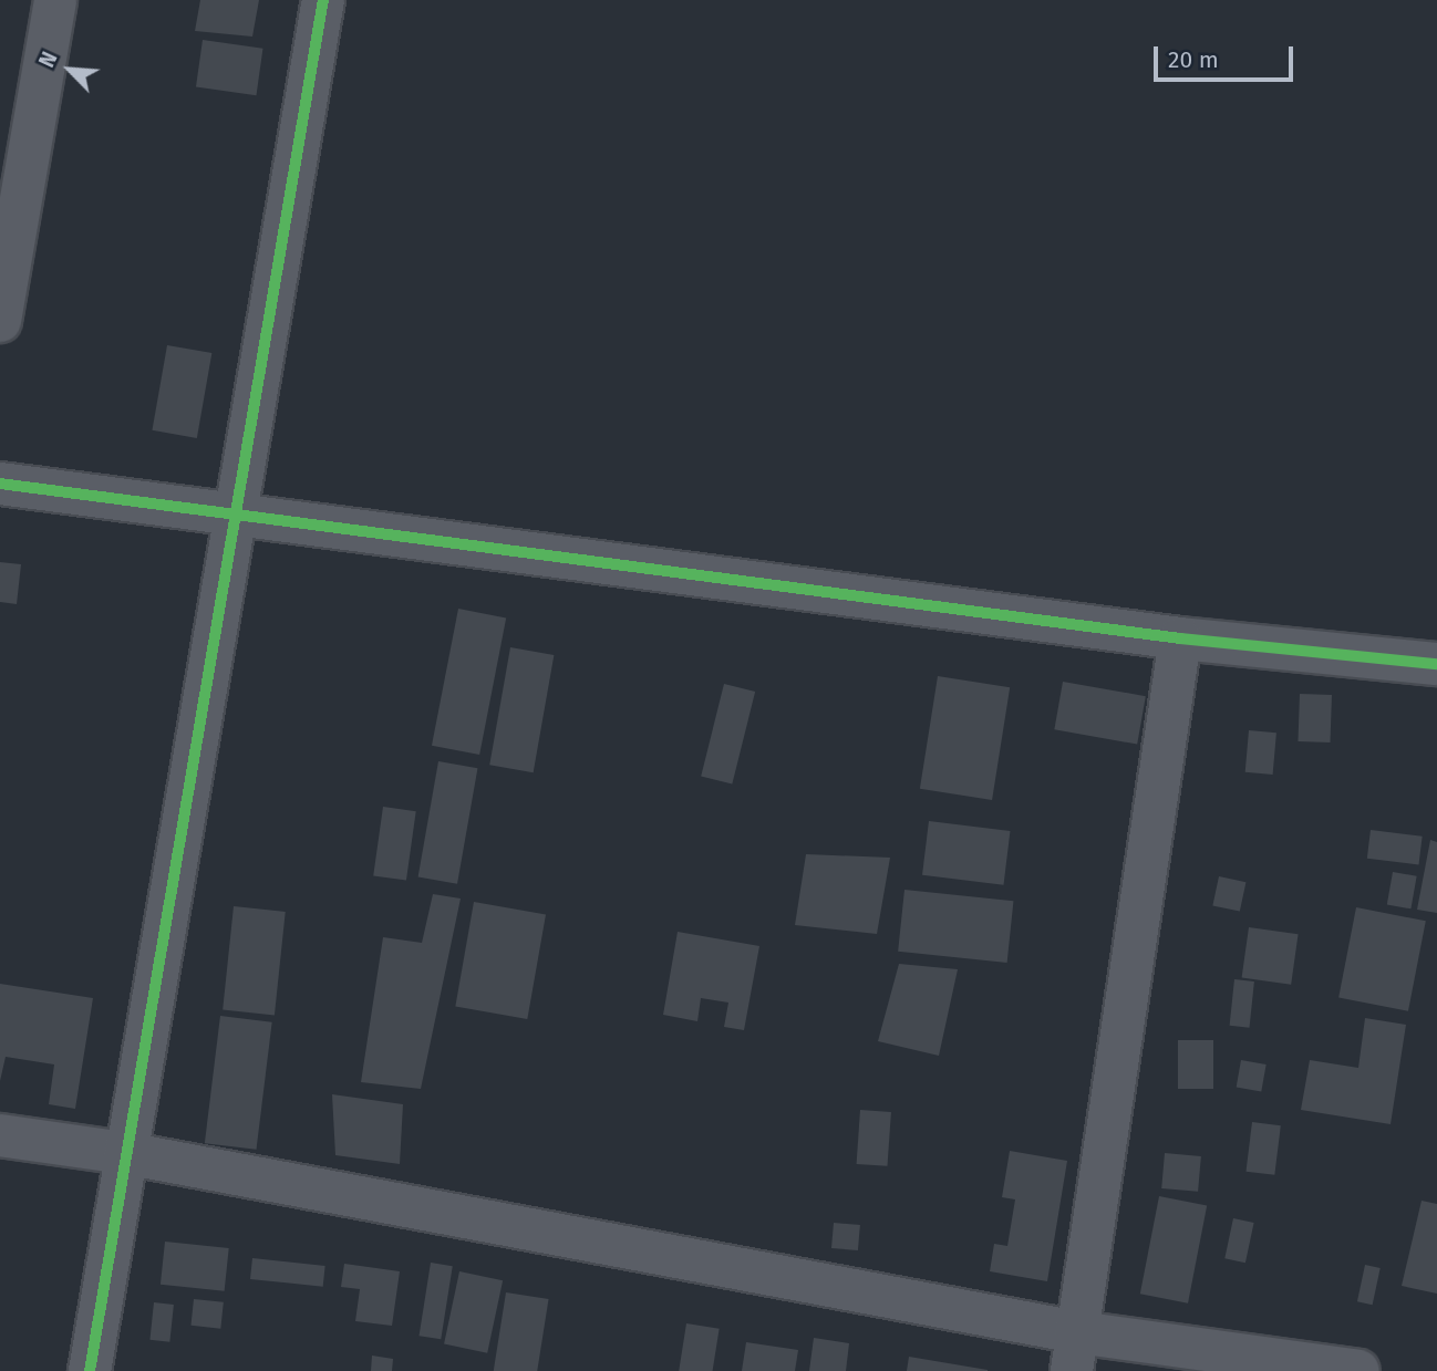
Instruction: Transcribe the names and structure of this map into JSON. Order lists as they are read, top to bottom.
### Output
{
  "scale_bar": "20 m",
  "north": "top left"
}
